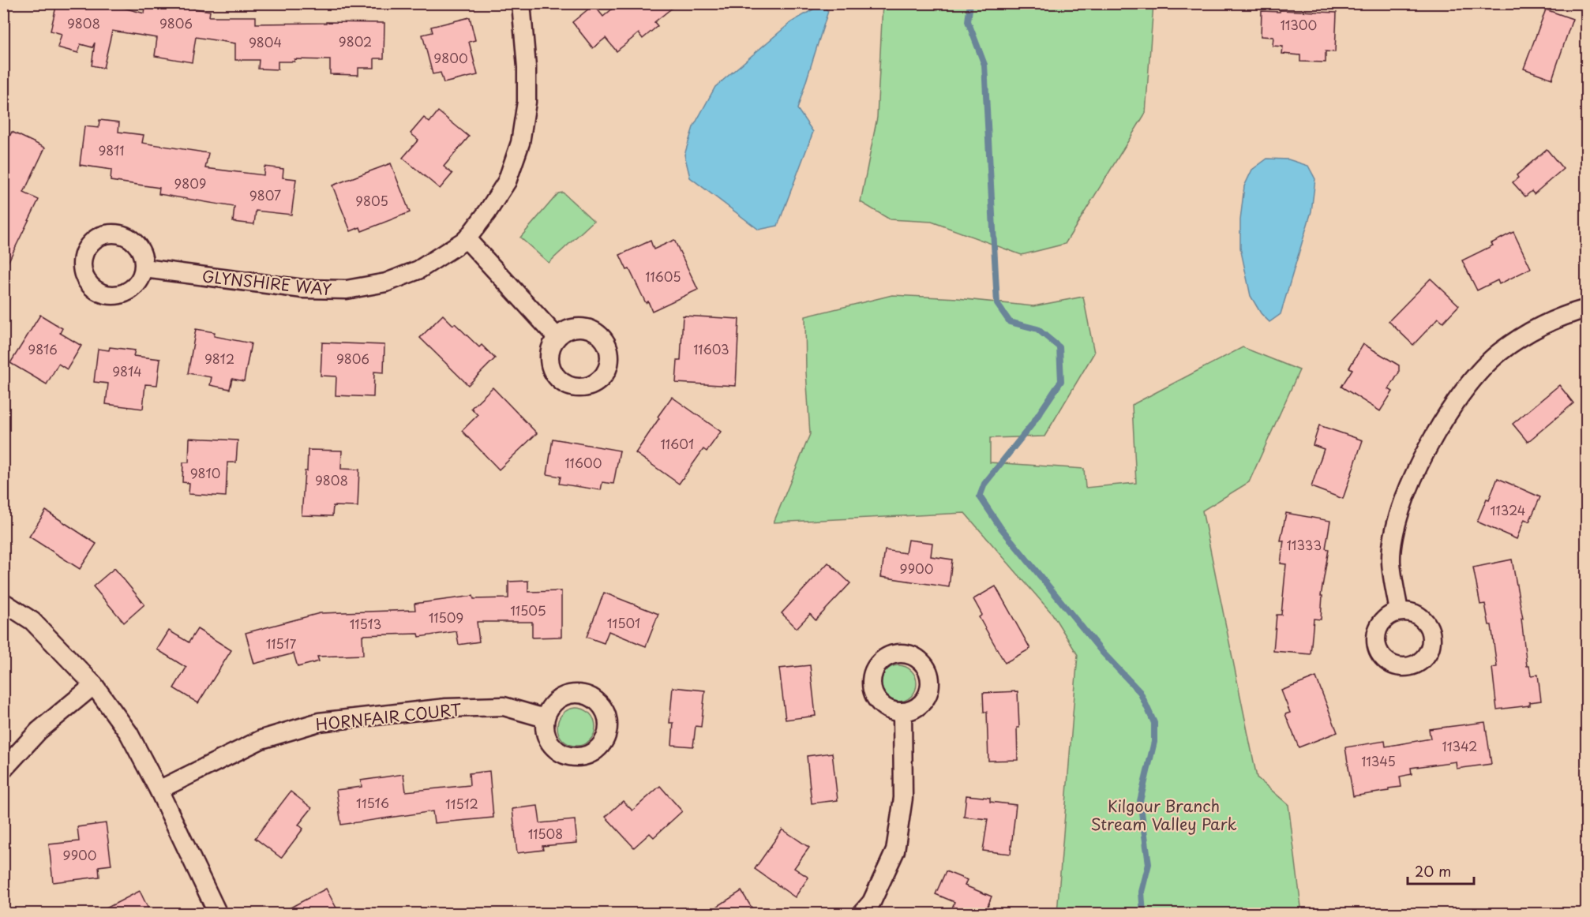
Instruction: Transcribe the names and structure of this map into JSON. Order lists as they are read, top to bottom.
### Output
{
  "streets": {
    "street": ["GLYNSHIRE WAY", "HORNFAIR COURT"]
  },
  "parks": ["Kilgour Branch Stream Valley Park"],
  "house_numbers": [
    "9808",
    "9806",
    "11300",
    "9802",
    "9804",
    "9800",
    "9811",
    "9809",
    "9807",
    "9805",
    "11605",
    "9816",
    "11603",
    "9812",
    "9806",
    "9814",
    "11601",
    "11600",
    "9810",
    "9808",
    "11324",
    "11333",
    "9900",
    "11505",
    "11509",
    "11501",
    "11513",
    "11517",
    "11342",
    "11345",
    "11516",
    "11512",
    "11508",
    "9900"
  ],
  "scale_bar": "20 m"
}
